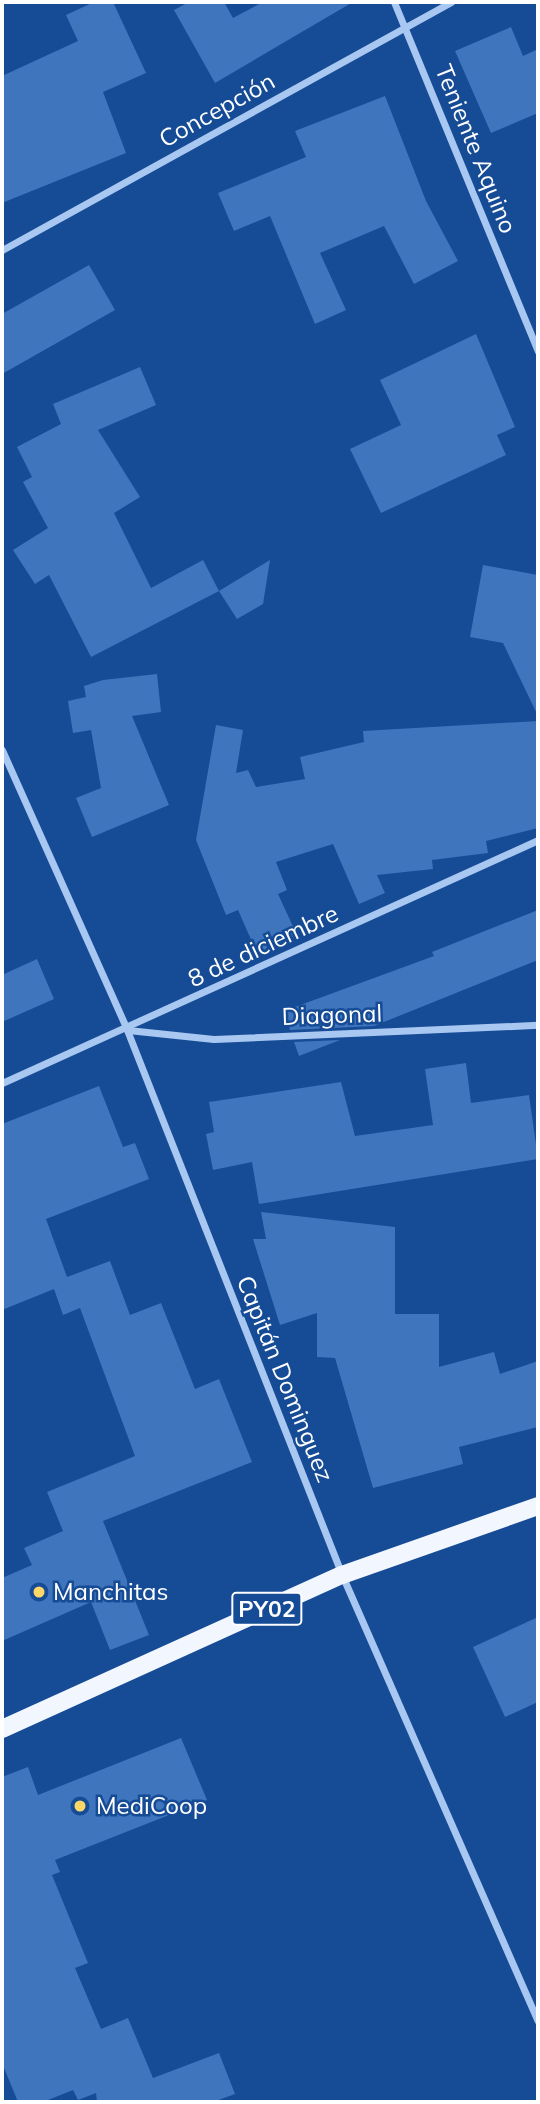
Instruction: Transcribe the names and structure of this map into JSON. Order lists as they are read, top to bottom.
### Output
{
  "streets": {
    "main road": ["PY02"],
    "street": [
      "Concepción",
      "Teniente Aquino",
      "8 de diciembre",
      "Diagonal",
      "Capitán Dominguez"
    ]
  },
  "crossings": [
    ["Concepción", "Teniente Aquino"],
    ["8 de diciembre", "Diagonal"],
    ["8 de diciembre", "Capitán Dominguez"],
    ["Diagonal", "Capitán Dominguez"],
    ["Capitán Dominguez", "PY02"]
  ],
  "places": ["Manchitas", "MediCoop"]
}
